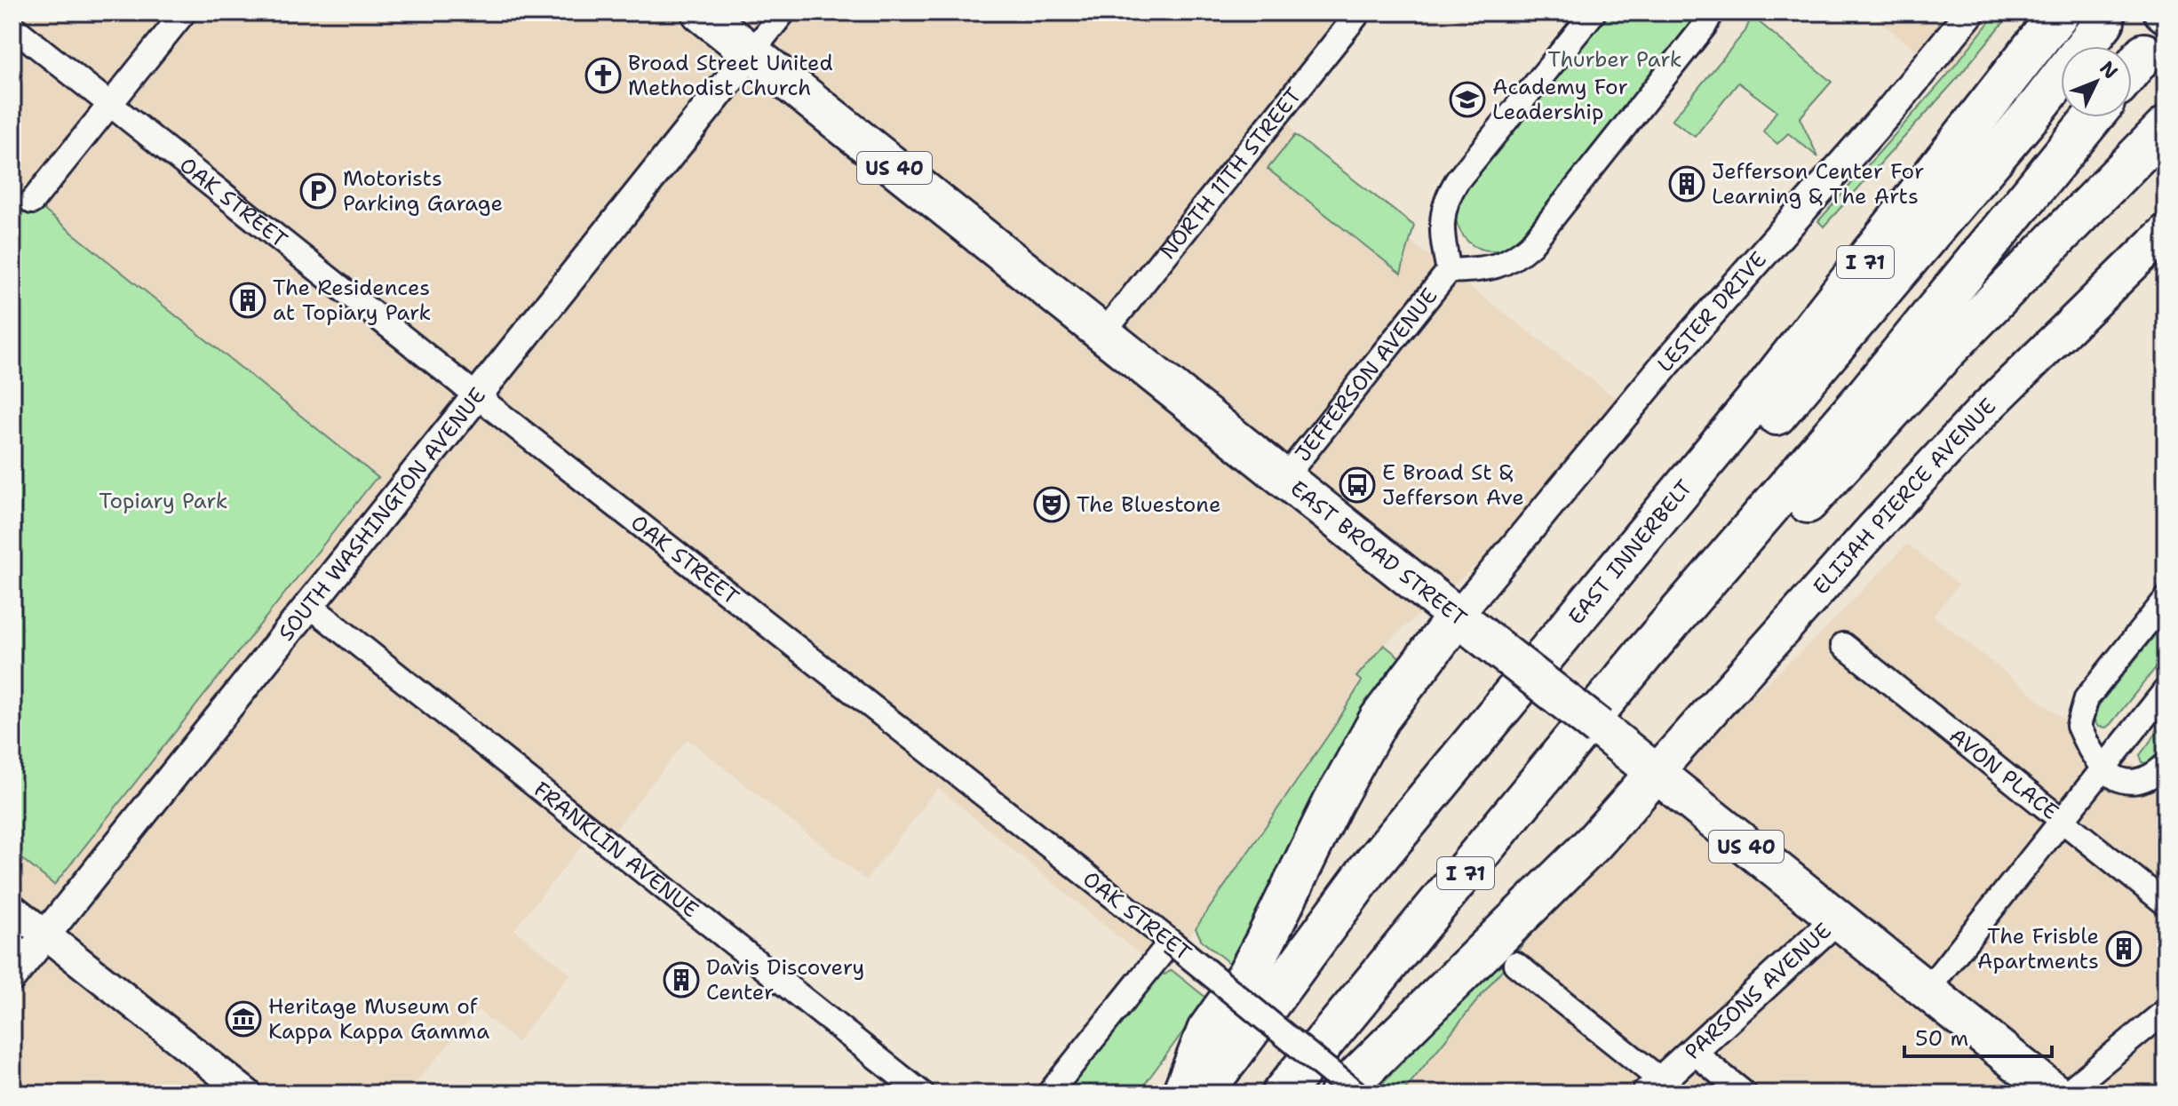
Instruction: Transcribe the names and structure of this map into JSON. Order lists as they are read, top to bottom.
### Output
{
  "streets": {
    "highway": ["I 71", "EAST INNERBELT"],
    "main road": ["US 40", "ELIJAH PIERCE AVENUE", "EAST BROAD STREET"],
    "street": [
      "NORTH 11TH STREET",
      "OAK STREET",
      "LESTER DRIVE",
      "JEFFERSON AVENUE",
      "SOUTH WASHINGTON AVENUE",
      "AVON PLACE",
      "FRANKLIN AVENUE",
      "PARSONS AVENUE"
    ]
  },
  "crossings": [
    ["NORTH 11TH STREET", "EAST BROAD STREET"],
    ["OAK STREET", "SOUTH WASHINGTON AVENUE"],
    ["LESTER DRIVE", "EAST BROAD STREET"],
    ["JEFFERSON AVENUE", "EAST BROAD STREET"],
    ["ELIJAH PIERCE AVENUE", "EAST BROAD STREET"],
    ["SOUTH WASHINGTON AVENUE", "EAST BROAD STREET"],
    ["SOUTH WASHINGTON AVENUE", "FRANKLIN AVENUE"],
    ["EAST BROAD STREET", "PARSONS AVENUE"]
  ],
  "parks": ["Thurber Park", "Topiary Park"],
  "places": {
    "church": ["Broad Street United Methodist Church"],
    "school or university": ["Academy For Leadership"],
    "building": [
      "Jefferson Center For Learning & The Arts",
      "The Residences at Topiary Park",
      "The Frisble Apartments",
      "Davis Discovery Center"
    ],
    "parking": ["Motorists Parking Garage"],
    "bus stop": ["E Broad St & Jefferson Ave"],
    "theatre": ["The Bluestone"],
    "museum": ["Heritage Museum of Kappa Kappa Gamma"]
  },
  "scale_bar": "50 m",
  "north": "top right"
}
